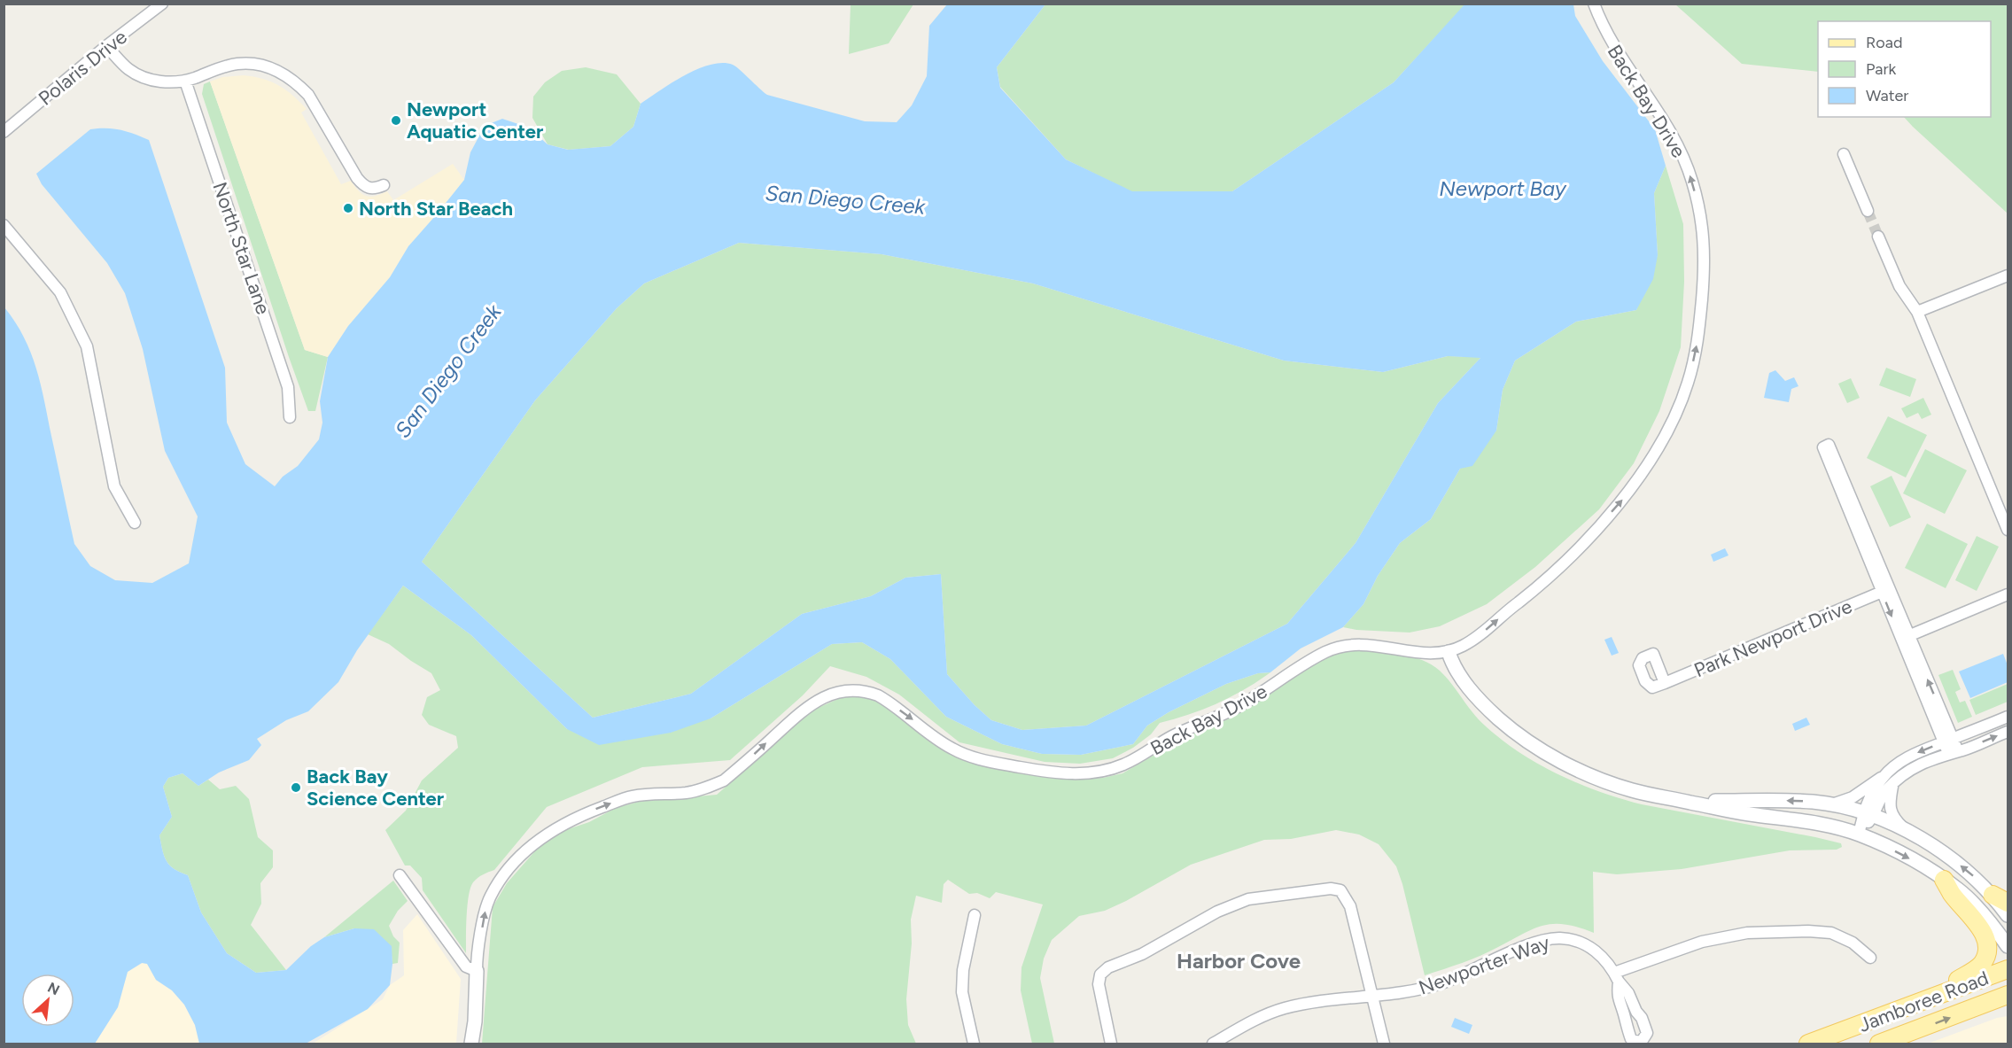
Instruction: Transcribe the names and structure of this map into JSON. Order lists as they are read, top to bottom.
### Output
{
  "streets": {
    "main road": ["Jamboree Road"],
    "street": [
      "Polaris Drive",
      "Back Bay Drive",
      "North Star Lane",
      "Park Newport Drive",
      "Newporter Way"
    ]
  },
  "districts": ["Harbor Cove"],
  "water": ["Newport Bay", "San Diego Creek"],
  "places": ["Newport Aquatic Center", "North Star Beach", "Back Bay Science Center"],
  "legend": ["Road", "Park", "Water"],
  "north": "top right"
}
